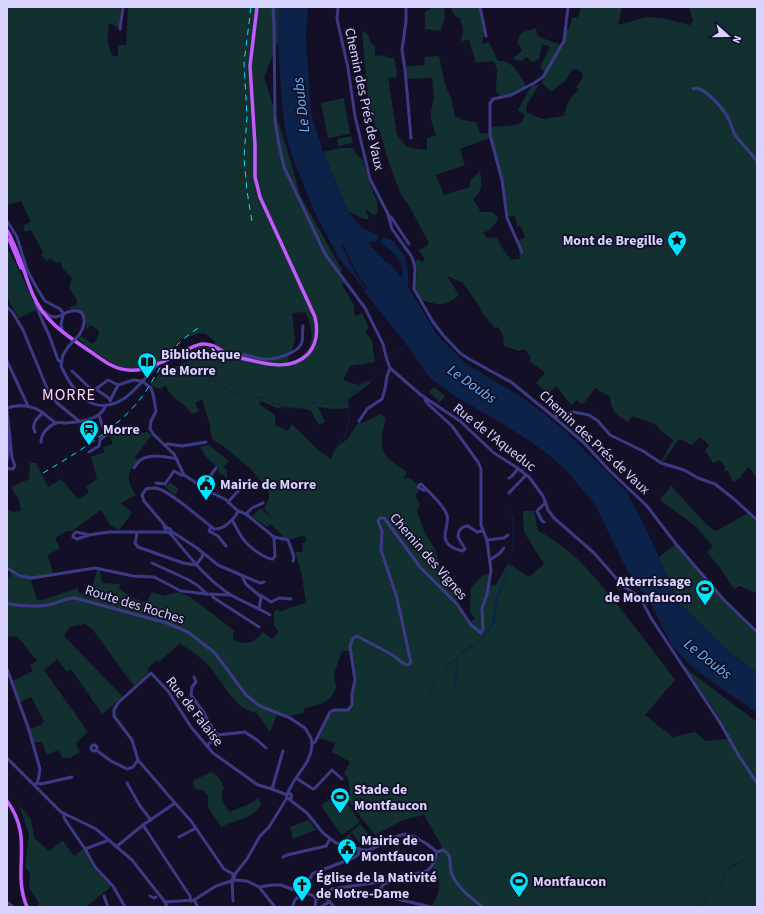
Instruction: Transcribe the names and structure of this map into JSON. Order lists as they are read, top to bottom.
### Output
{
  "streets": {
    "street": [
      "Chemin des Prés de Vaux",
      "Rue de l'Aqueduc",
      "Chemin des Vignes",
      "Route des Roches",
      "Rue de Falaise"
    ]
  },
  "crossings": [
    ["Rue de l'Aqueduc", "Chemin des Vignes"],
    ["Chemin des Vignes", "Route des Roches"]
  ],
  "districts": ["MORRE"],
  "water": ["Le Doubs"],
  "places": {
    "place": ["Mont de Bregille"],
    "library": ["Bibliothèque de Morre"],
    "station": ["Morre"],
    "public building": ["Mairie de Morre", "Mairie de Montfaucon"],
    "sports": ["Atterrissage de Monfaucon", "Stade de Montfaucon", "Montfaucon"],
    "church": ["Église de la Nativité de Notre-Dame"]
  },
  "north": "right"
}
